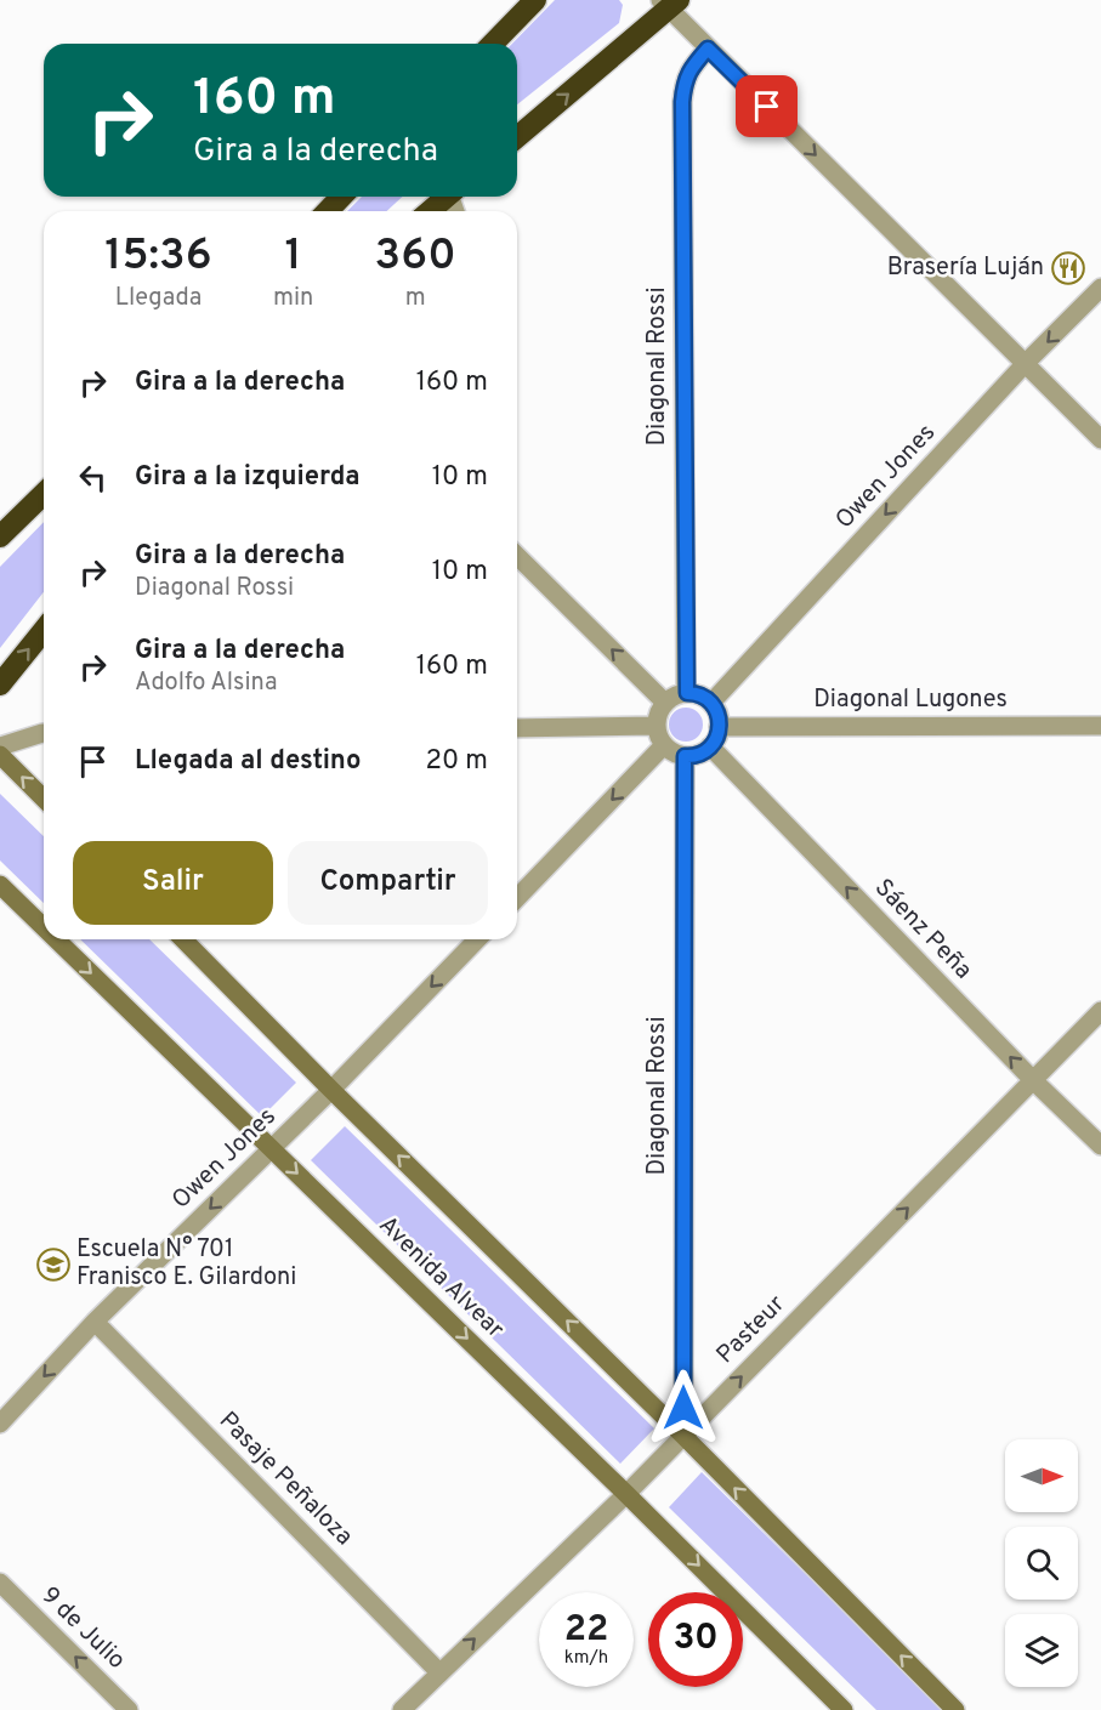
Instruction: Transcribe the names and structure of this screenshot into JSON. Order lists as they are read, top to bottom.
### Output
{
  "streets": {
    "main road": ["Avenida Alvear"],
    "street": [
      "Diagonal Rossi",
      "Owen Jones",
      "Diagonal Lugones",
      "Sáenz Peña",
      "Pasteur",
      "Pasaje Peñaloza",
      "9 de Julio"
    ]
  },
  "crossings": [
    ["Diagonal Rossi", "Owen Jones"],
    ["Diagonal Rossi", "Diagonal Lugones"],
    ["Diagonal Rossi", "Sáenz Peña"],
    ["Diagonal Rossi", "Pasteur"],
    ["Owen Jones", "Diagonal Lugones"],
    ["Owen Jones", "Sáenz Peña"],
    ["Owen Jones", "Avenida Alvear"],
    ["Owen Jones", "Pasaje Peñaloza"],
    ["Diagonal Lugones", "Sáenz Peña"],
    ["Sáenz Peña", "Pasteur"],
    ["Avenida Alvear", "Pasteur"],
    ["Pasteur", "Pasaje Peñaloza"]
  ],
  "one_way": [
    "Owen Jones",
    "Sáenz Peña",
    "Pasteur",
    "9 de Julio"
  ],
  "places": {
    "restaurant": ["Brasería Luján"],
    "school or university": ["Escuela N° 701 Franisco E. Gilardoni"]
  },
  "north": "right",
  "page": {
    "turn": ["160 m", "Gira a la derecha"],
    "eta": [
      "15:36",
      "Llegada",
      "1",
      "min",
      "360",
      "m"
    ],
    "list": [
      {
        "name": "Gira a la derecha",
        "value": "160 m"
      },
      {
        "name": "Gira a la izquierda",
        "value": "10 m"
      },
      {
        "name": "Gira a la derecha",
        "note": "Diagonal Rossi",
        "value": "10 m"
      },
      {
        "name": "Gira a la derecha",
        "note": "Adolfo Alsina",
        "value": "160 m"
      },
      {
        "name": "Llegada al destino",
        "value": "20 m"
      }
    ],
    "buttons": ["Salir", "Compartir"],
    "speed": "22 km/h",
    "limit": "30"
  }
}
